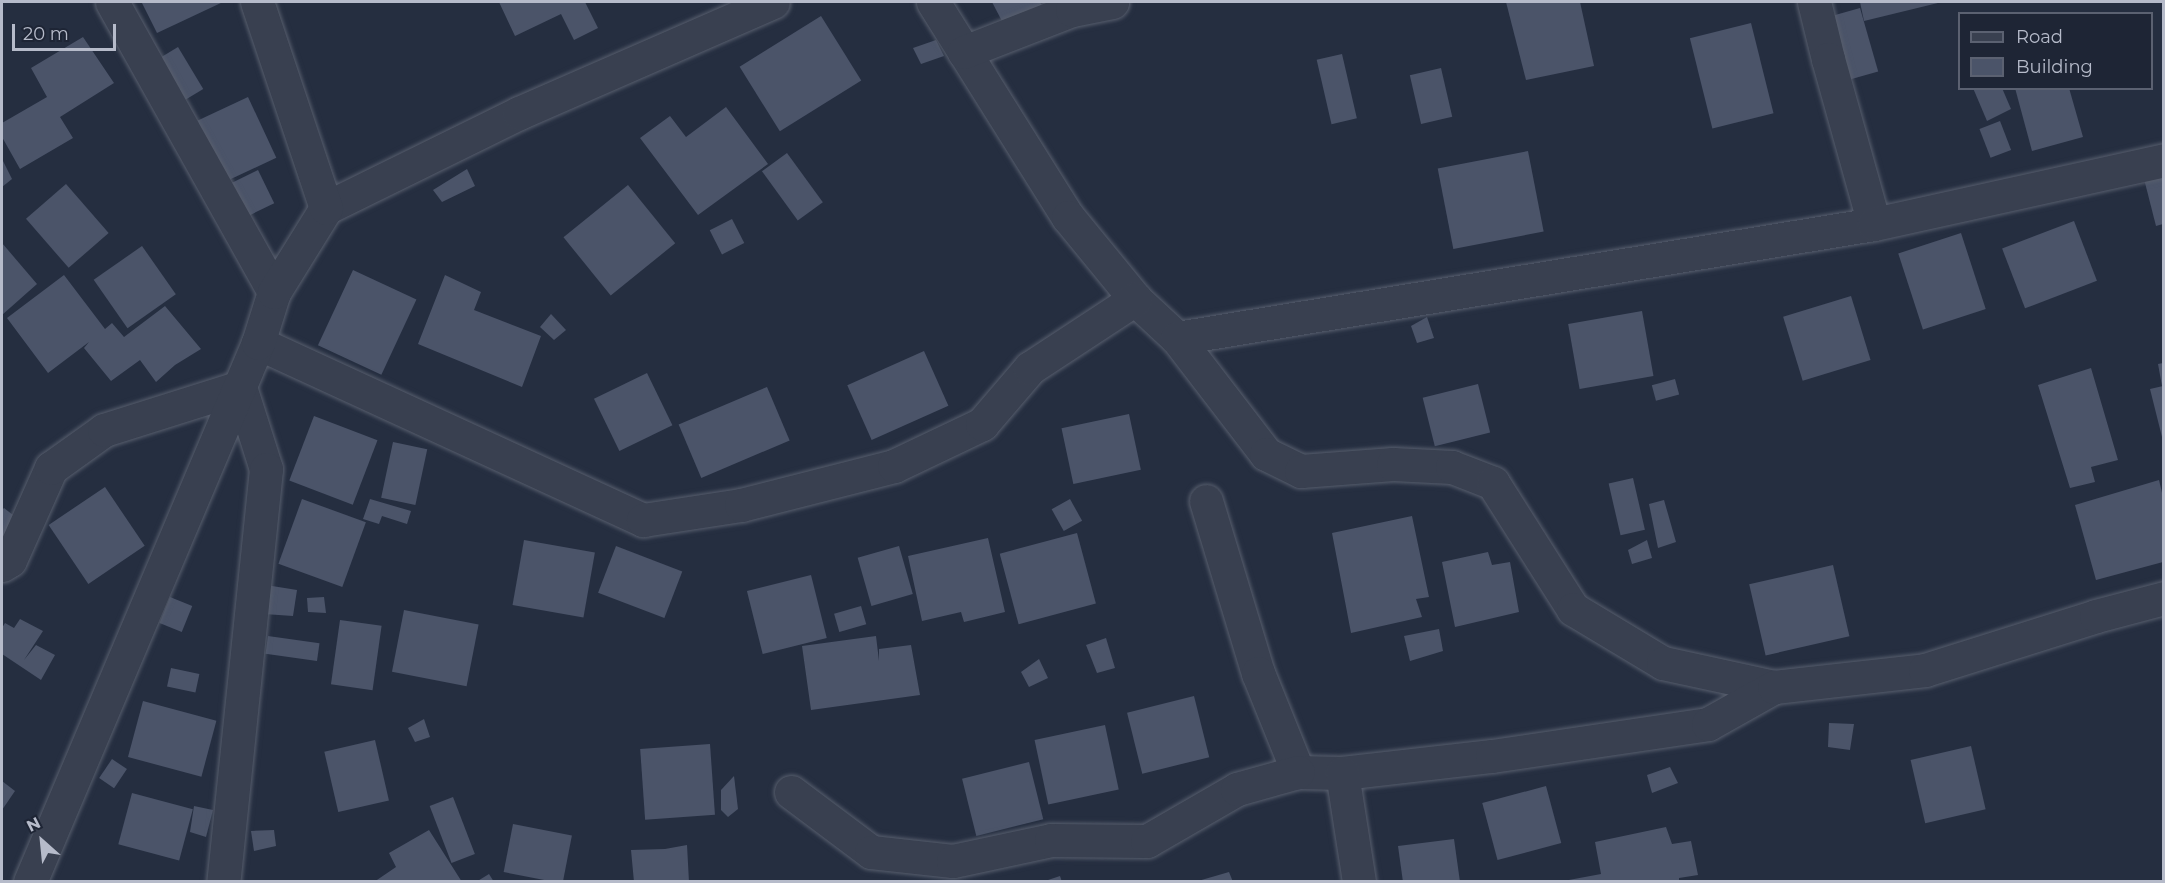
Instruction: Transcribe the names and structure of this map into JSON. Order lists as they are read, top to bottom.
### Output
{
  "legend": ["Road", "Building"],
  "scale_bar": "20 m",
  "north": "top left"
}
